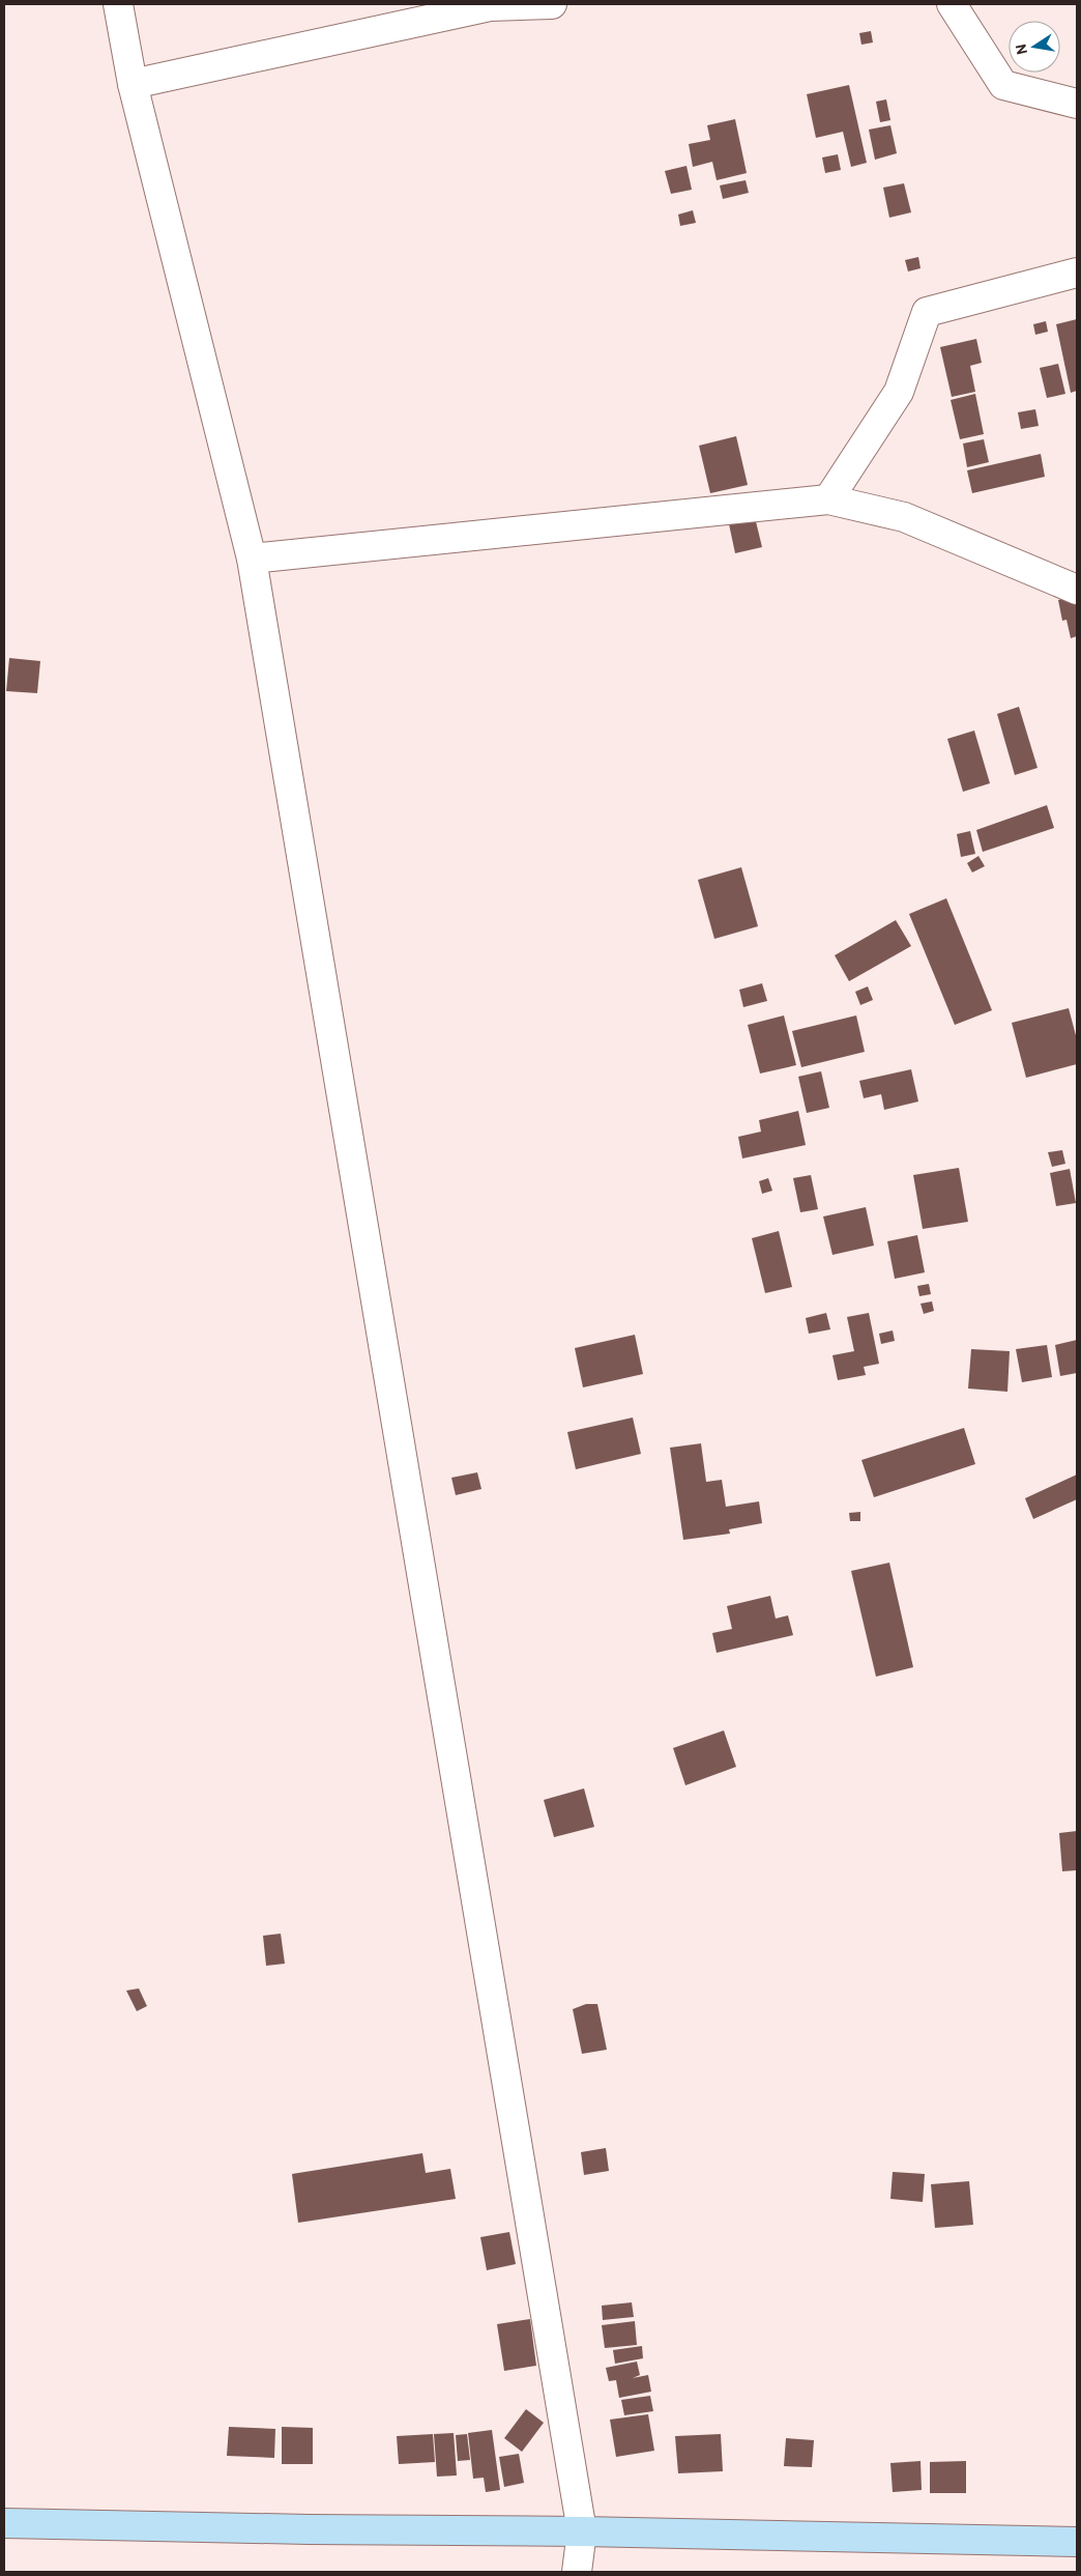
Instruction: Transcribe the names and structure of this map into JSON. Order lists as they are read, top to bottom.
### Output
{
  "north": "left"
}
